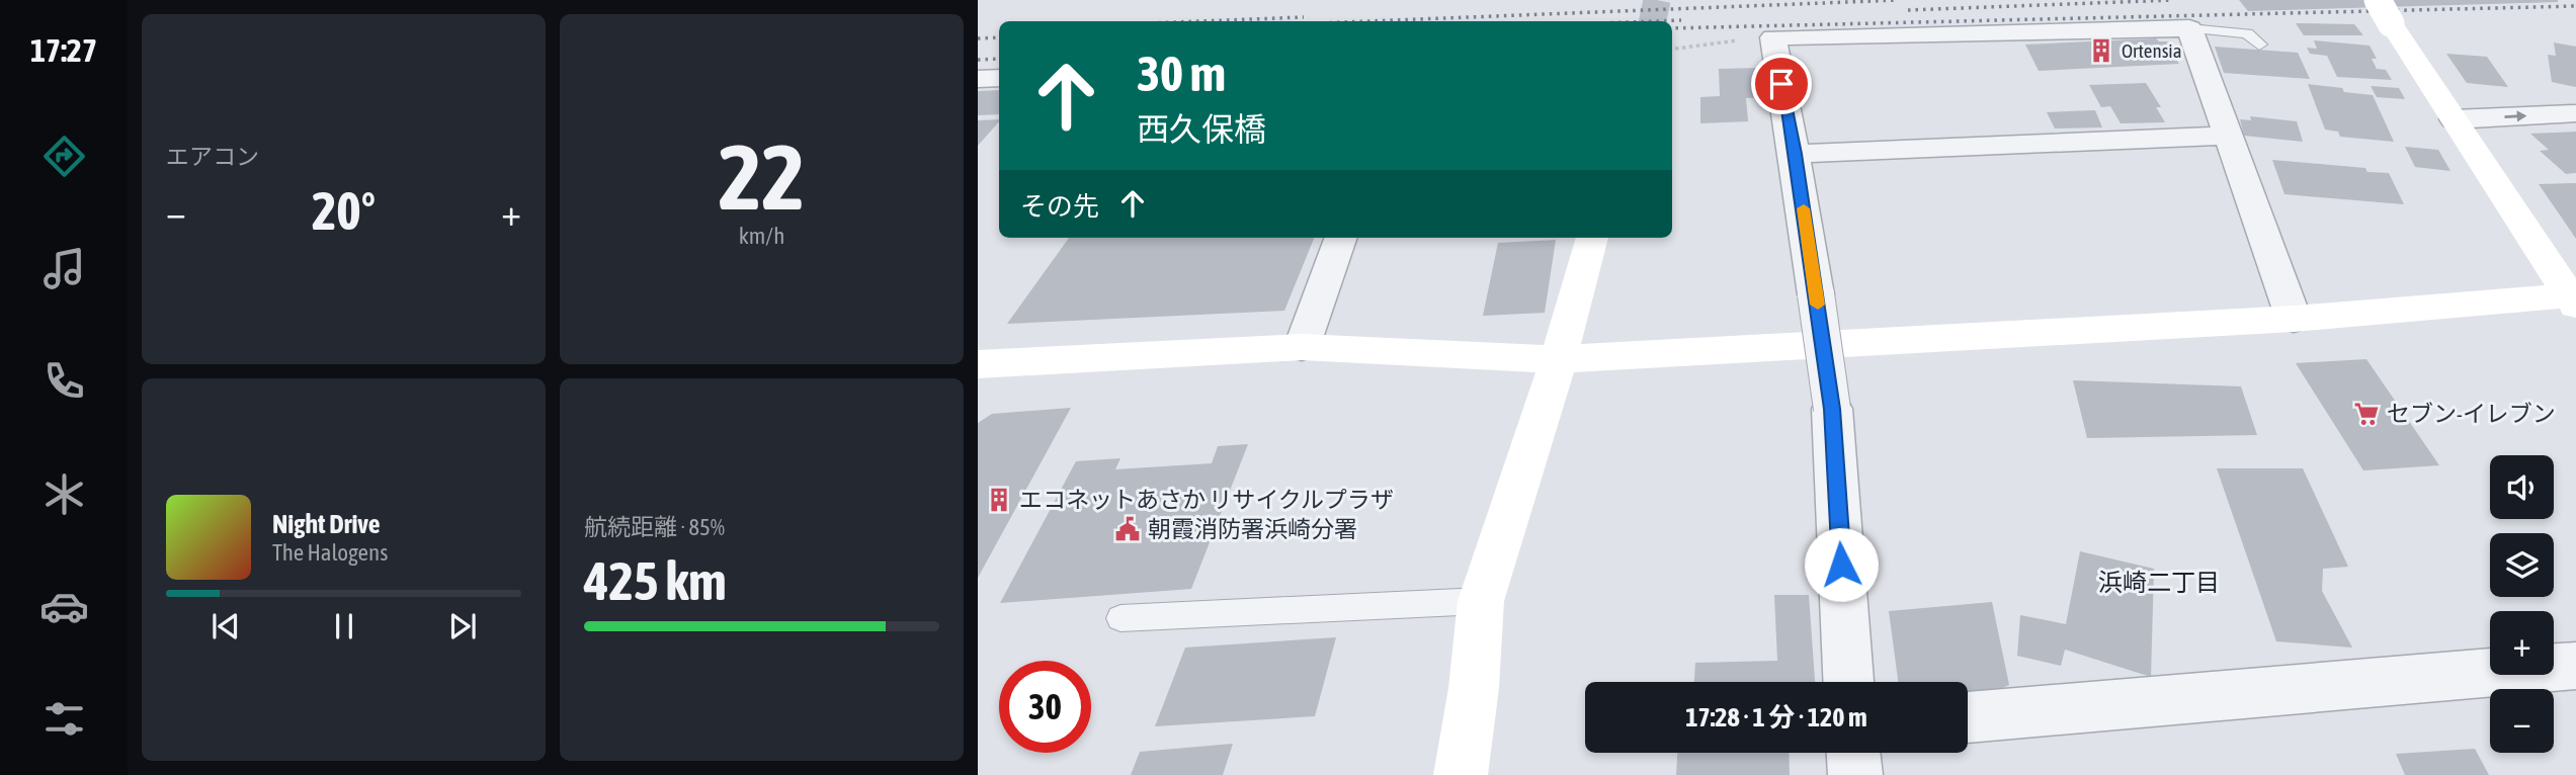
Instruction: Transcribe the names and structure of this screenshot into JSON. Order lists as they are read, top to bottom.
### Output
{
  "districts": ["浜崎二丁目"],
  "places": {
    "building": ["Ortensia", "エコネットあさか リサイクルプラザ"],
    "supermarket": ["セブン-イレブン"],
    "public building": ["朝霞消防署浜崎分署"]
  },
  "page": {
    "tabs": "17:27",
    "tile": [
      "エアコン",
      ["22", "km/h"],
      ["航続距離 · 85%", "425 km"]
    ],
    "turn": ["30 m", "西久保橋"],
    "then": "その先",
    "heat": ["−", "20°", "+"],
    "map_buttons": ["+", "−"],
    "song": ["Night Drive", "The Halogens"],
    "limit": "30",
    "trip": "17:28 · 1 分 · 120 m"
  }
}
